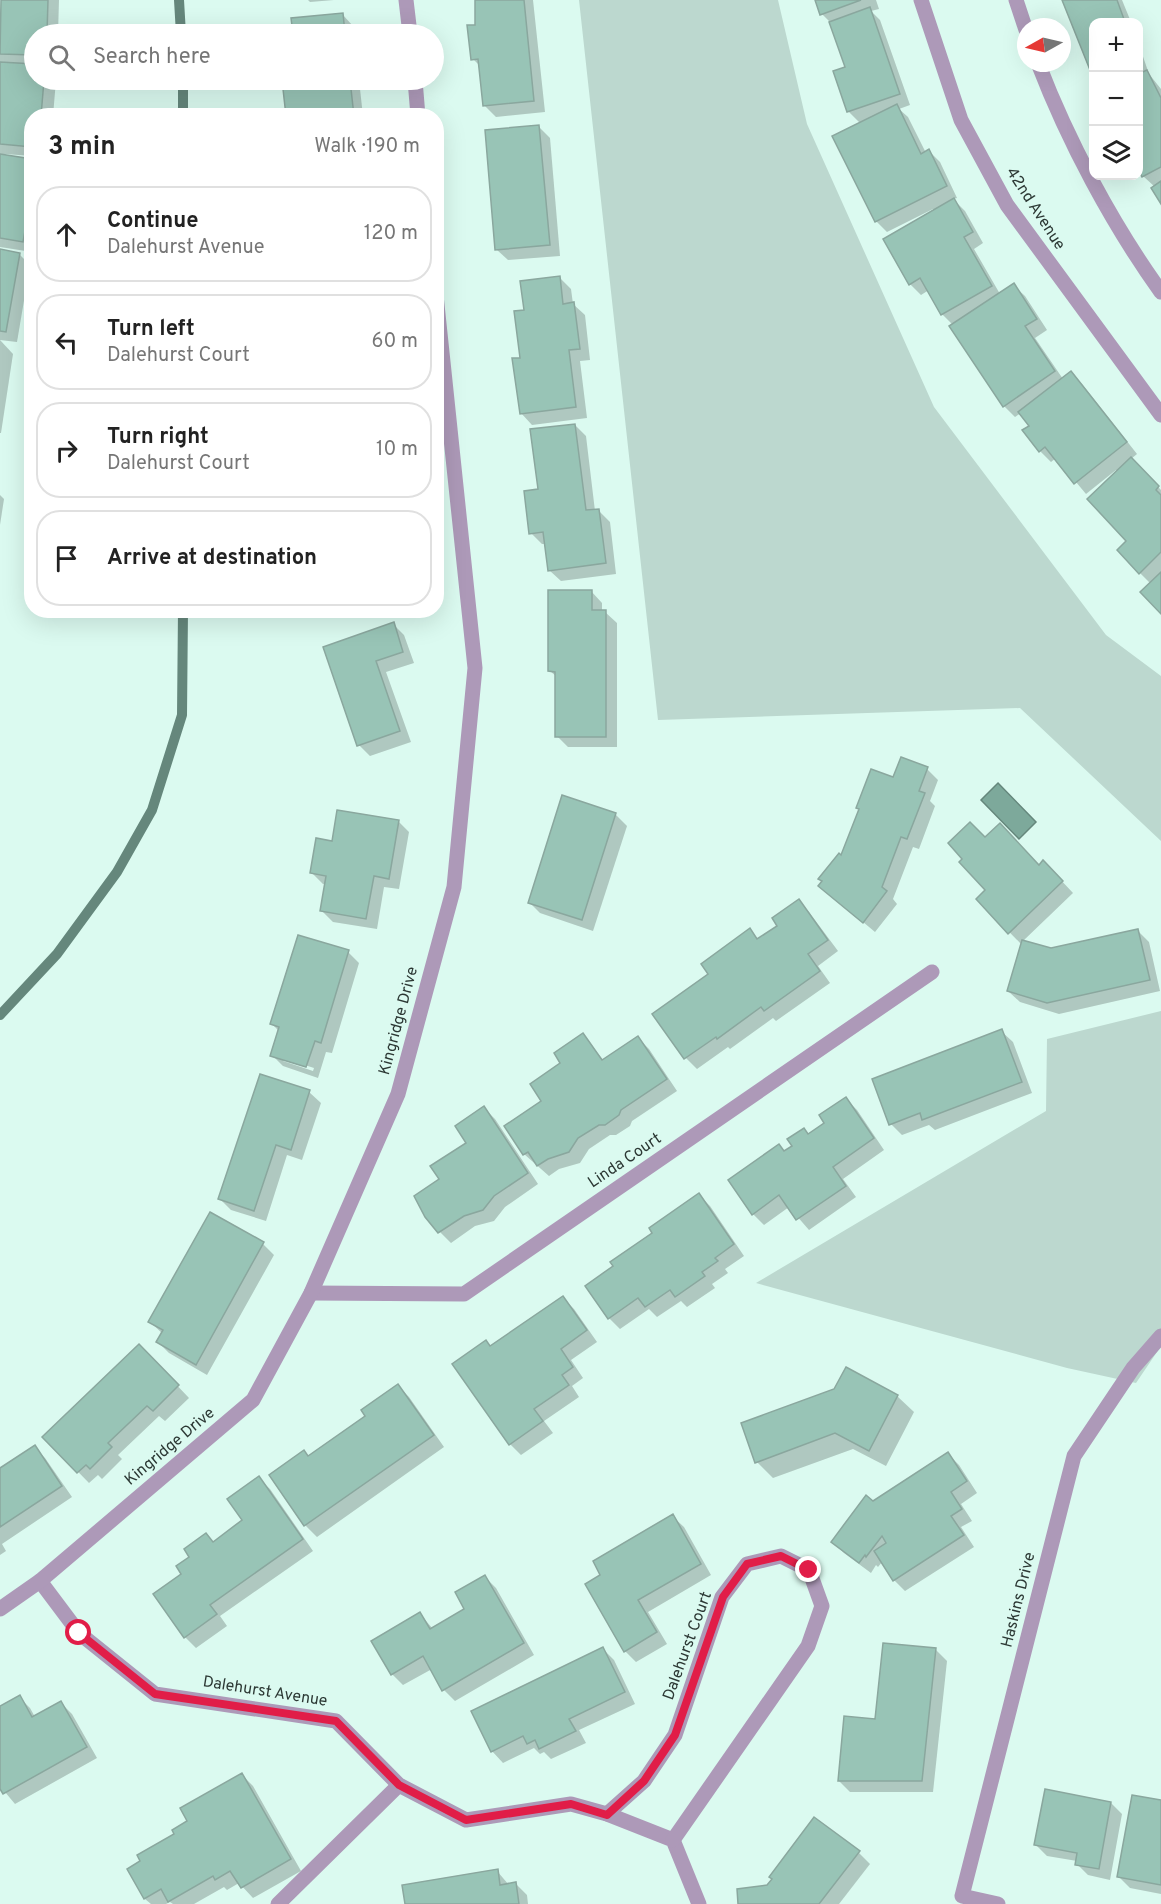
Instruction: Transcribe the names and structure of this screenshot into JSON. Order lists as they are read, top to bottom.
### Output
{
  "streets": {
    "street": [
      "42nd Avenue",
      "Kingridge Drive",
      "Linda Court",
      "Haskins Drive",
      "Dalehurst Court",
      "Dalehurst Avenue"
    ]
  },
  "crossings": [
    ["Kingridge Drive", "Linda Court"],
    ["Kingridge Drive", "Dalehurst Avenue"],
    ["Dalehurst Court", "Dalehurst Avenue"]
  ],
  "north": "left",
  "page": {
    "map_buttons": ["+", "−"],
    "search": "Search here",
    "heading": ["3 min", "Walk · 190 m"],
    "list": [
      ["Continue", "Dalehurst Avenue", "120 m"],
      ["Turn left", "Dalehurst Court", "60 m"],
      ["Turn right", "Dalehurst Court", "10 m"],
      "Arrive at destination"
    ]
  }
}
